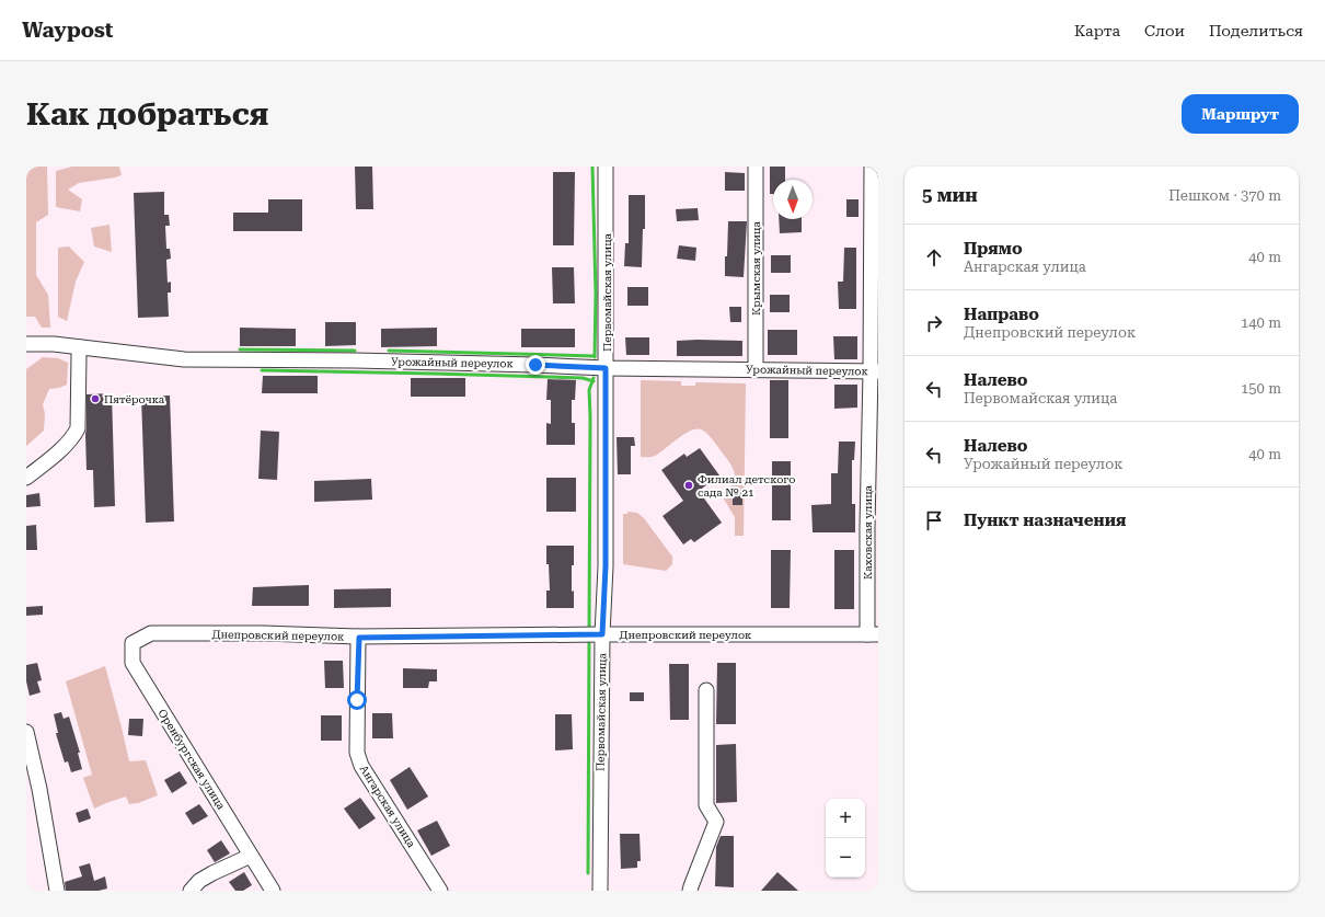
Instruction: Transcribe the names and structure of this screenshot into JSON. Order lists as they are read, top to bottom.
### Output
{
  "streets": {
    "street": [
      "Крымская улица",
      "Первомайская улица",
      "Урожайный переулок",
      "Каховская улица",
      "Днепровский переулок",
      "Оренбургская улица",
      "Ангарская улица"
    ]
  },
  "crossings": [
    ["Крымская улица", "Урожайный переулок"],
    ["Первомайская улица", "Урожайный переулок"],
    ["Первомайская улица", "Днепровский переулок"],
    ["Урожайный переулок", "Каховская улица"],
    ["Каховская улица", "Днепровский переулок"],
    ["Днепровский переулок", "Оренбургская улица"],
    ["Днепровский переулок", "Ангарская улица"]
  ],
  "places": ["Пятёрочка", "Филиал детского сада № 21"],
  "north": "bottom",
  "page": {
    "header": "Waypost",
    "nav": ["Карта", "Слои", "Поделиться"],
    "buttons": "Маршрут",
    "title": "Как добраться",
    "heading": ["5 мин", "Пешком · 370 m"],
    "list": [
      ["Прямо", "Ангарская улица", "40 m"],
      ["Направо", "Днепровский переулок", "140 m"],
      ["Налево", "Первомайская улица", "150 m"],
      ["Налево", "Урожайный переулок", "40 m"],
      "Пункт назначения"
    ],
    "map_buttons": ["+", "−"]
  }
}
